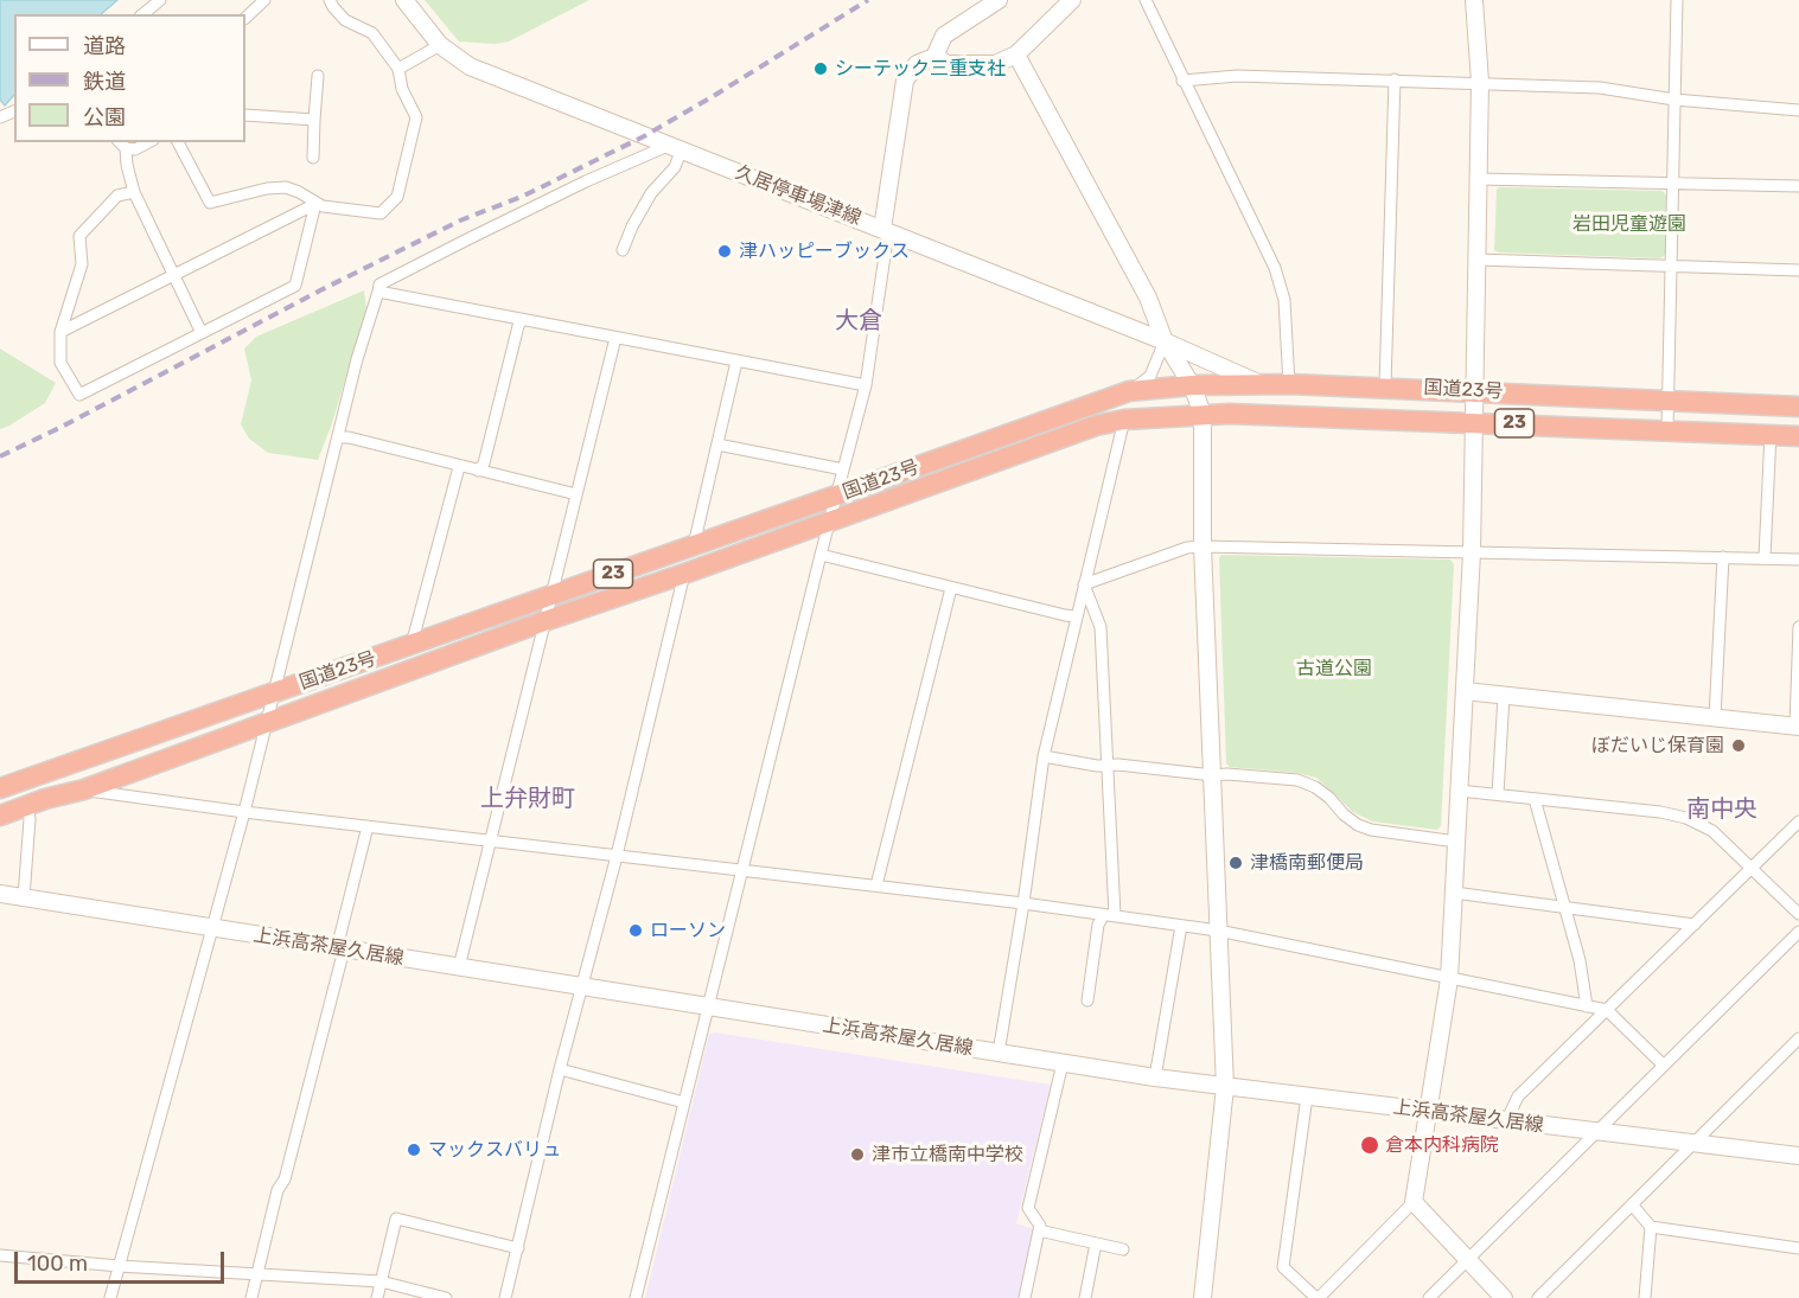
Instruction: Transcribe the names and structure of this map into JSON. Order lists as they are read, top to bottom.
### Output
{
  "streets": {
    "highway": ["国道23号", "23"],
    "street": ["久居停車場津線", "上浜高茶屋久居線"]
  },
  "crossings": [
    ["久居停車場津線", "国道23号"]
  ],
  "districts": ["大倉", "上弁財町", "南中央"],
  "parks": ["岩田児童遊園", "古道公園"],
  "places": [
    "シーテック三重支社",
    "津ハッピーブックス",
    "ぼだいじ保育園",
    "津橋南郵便局",
    "ローソン",
    "倉本内科病院",
    "マックスバリュ",
    "津市立橋南中学校"
  ],
  "legend": ["道路", "鉄道", "公園"],
  "scale_bar": "100 m"
}
